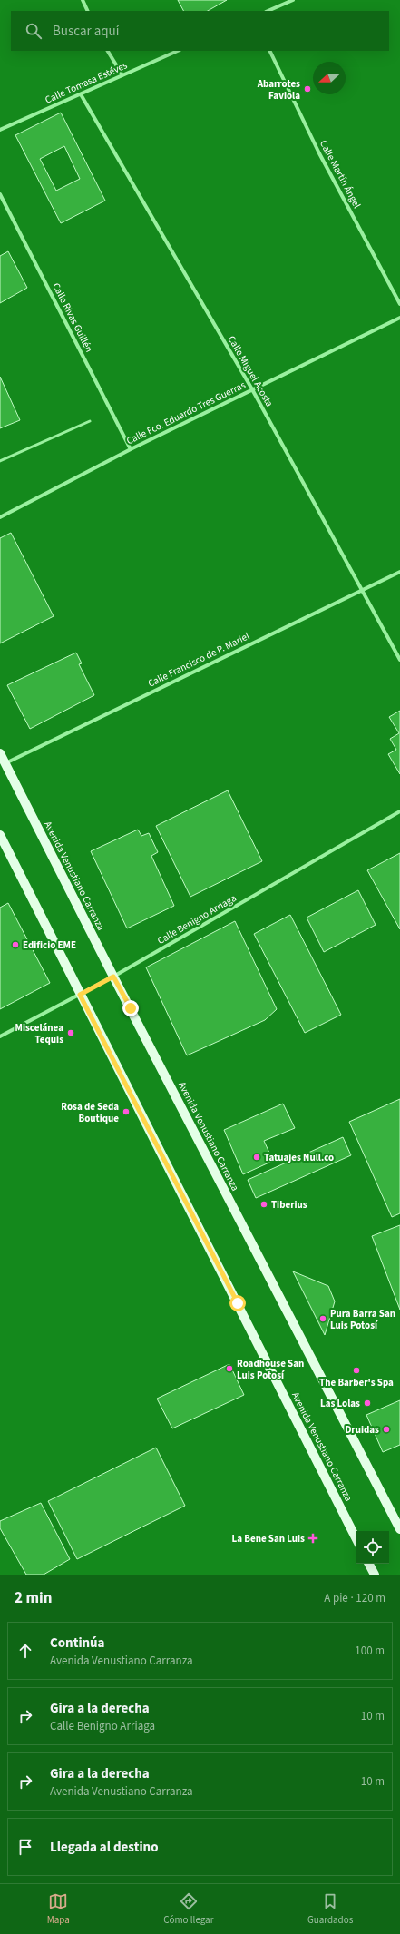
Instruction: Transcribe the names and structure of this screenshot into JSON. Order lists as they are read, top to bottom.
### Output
{
  "streets": {
    "main road": ["Avenida Venustiano Carranza"],
    "street": [
      "Calle Tomasa Estéves",
      "Calle Martín Ángel",
      "Calle Rivas Guillén",
      "Calle Miguel Acosta",
      "Calle Fco. Eduardo Tres Guerras",
      "Calle Francisco de P. Mariel",
      "Calle Benigno Arriaga"
    ]
  },
  "crossings": [
    ["Calle Tomasa Estéves", "Calle Miguel Acosta"],
    ["Calle Rivas Guillén", "Calle Fco. Eduardo Tres Guerras"],
    ["Calle Miguel Acosta", "Calle Fco. Eduardo Tres Guerras"],
    ["Calle Miguel Acosta", "Calle Francisco de P. Mariel"],
    ["Calle Francisco de P. Mariel", "Avenida Venustiano Carranza"],
    ["Avenida Venustiano Carranza", "Calle Benigno Arriaga"]
  ],
  "places": {
    "other": [
      "Abarrotes Faviola",
      "Edificio EME",
      "Miscelánea Tequis",
      "Rosa de Seda Boutique",
      "Tatuajes Null.co",
      "Tiberius",
      "Pura Barra San Luis Potosí",
      "Roadhouse San Luis Potosí",
      "The Barber's Spa",
      "Las Lolas",
      "Druidas"
    ],
    "health": ["La Bene San Luis"]
  },
  "north": "left",
  "page": {
    "search": "Buscar aquí",
    "heading": ["2 min", "A pie · 120 m"],
    "list": [
      ["Continúa", "Avenida Venustiano Carranza", "100 m"],
      ["Gira a la derecha", "Calle Benigno Arriaga", "10 m"],
      ["Gira a la derecha", "Avenida Venustiano Carranza", "10 m"],
      "Llegada al destino"
    ],
    "nav": ["Mapa", "Cómo llegar", "Guardados"]
  }
}
